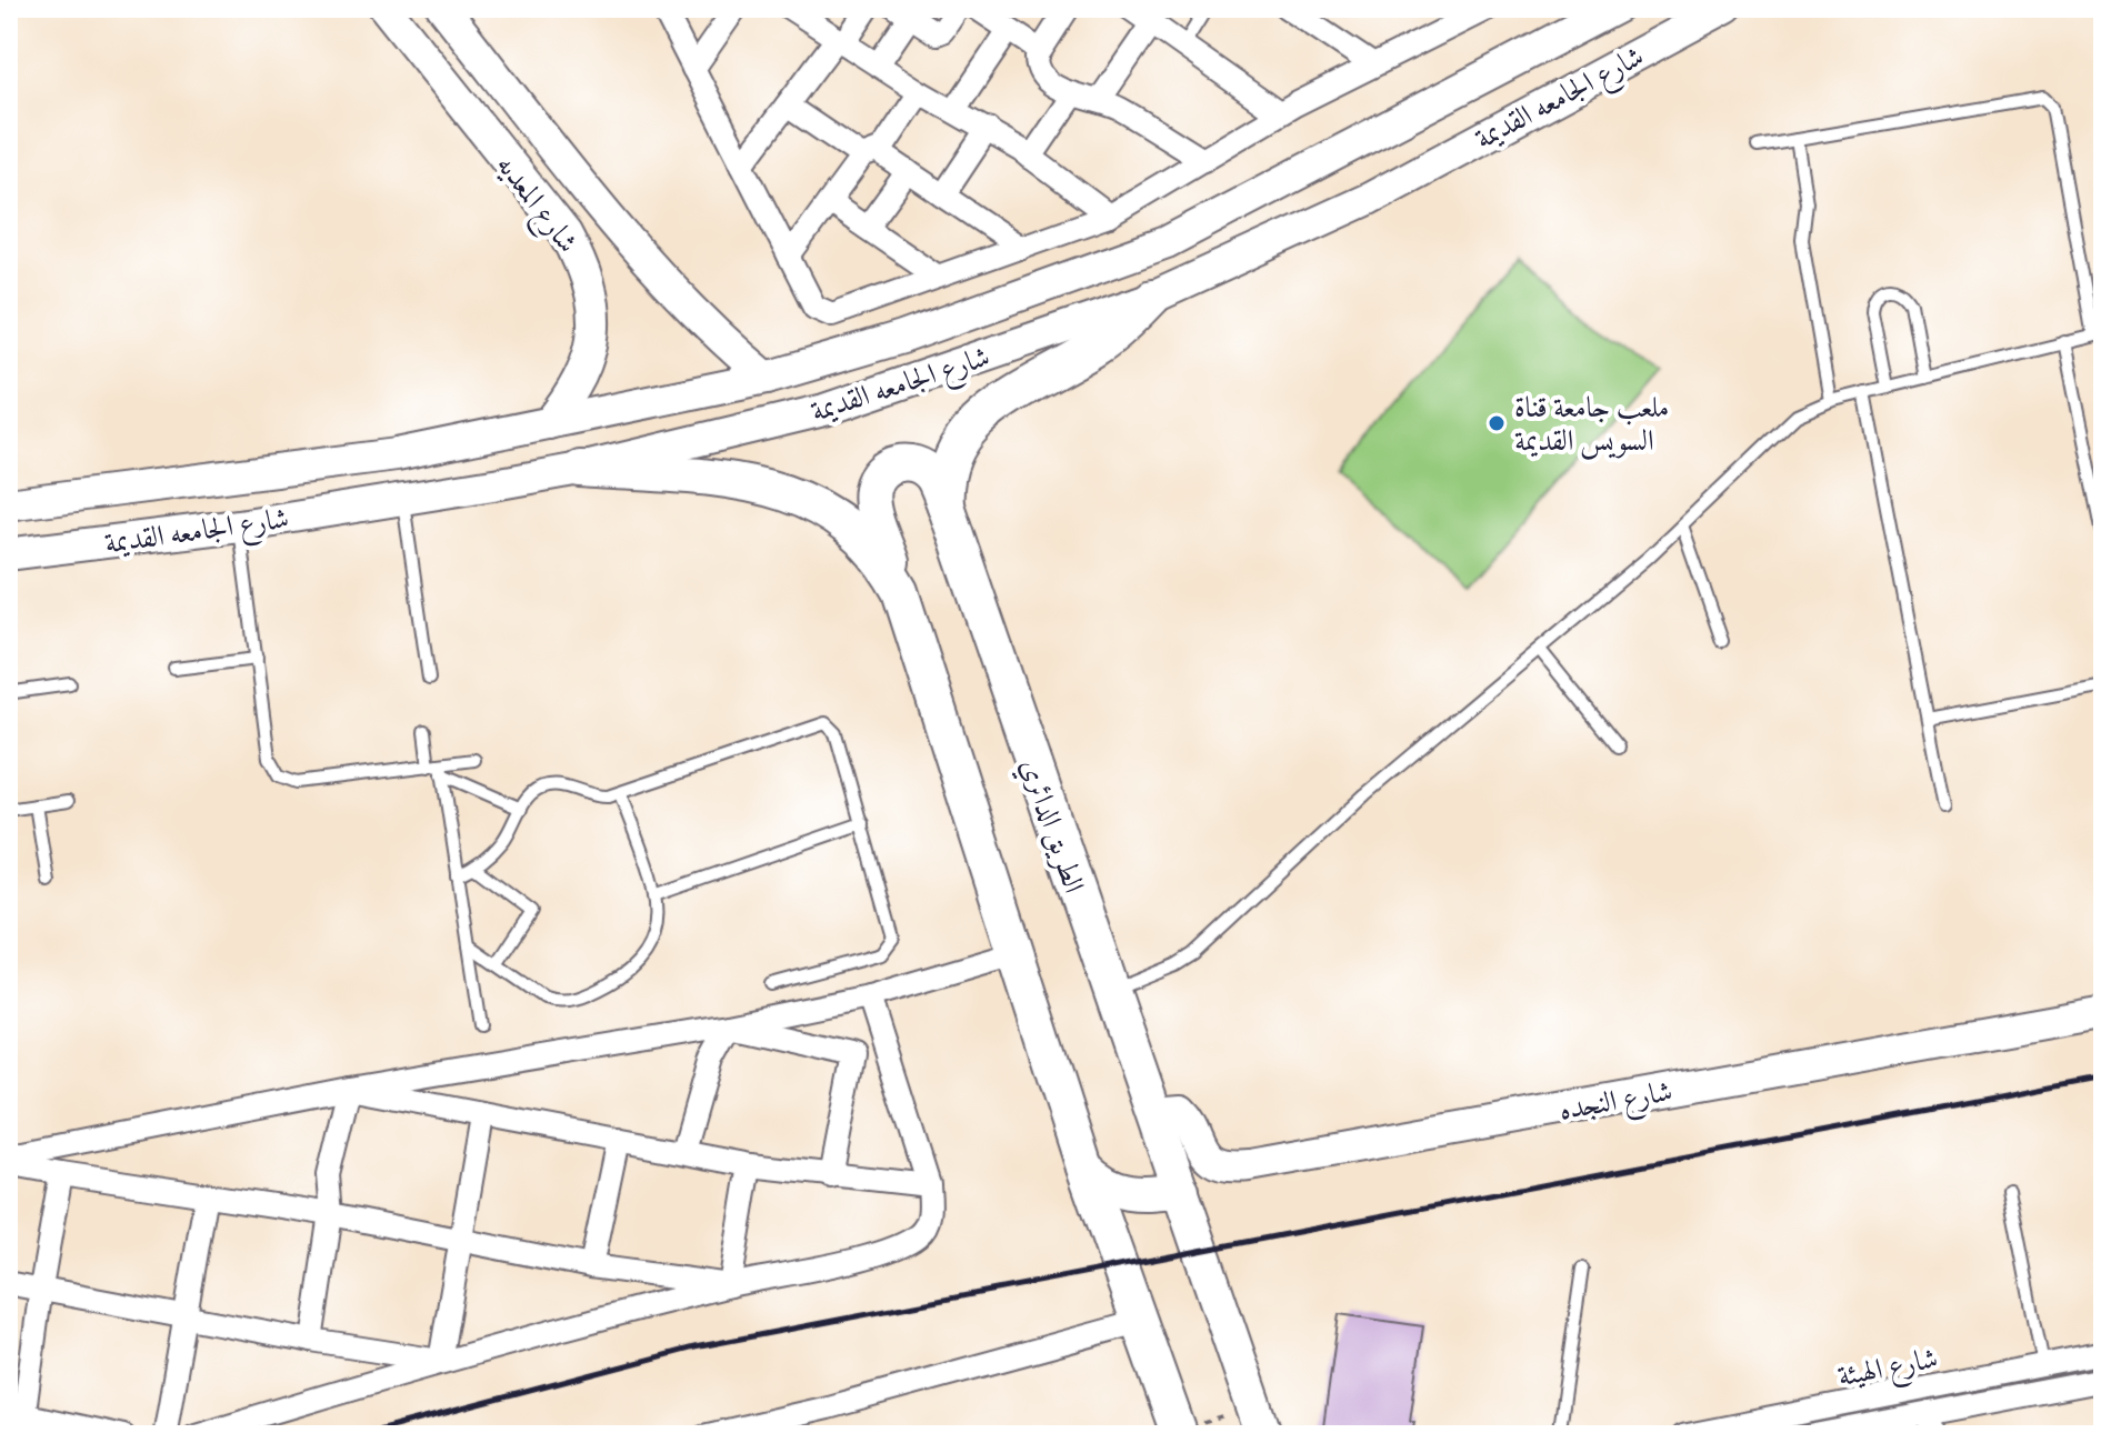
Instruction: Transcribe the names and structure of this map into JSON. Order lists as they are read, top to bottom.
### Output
{
  "streets": {
    "main road": [
      "شارع الجامعه القديمة",
      "شارع المعديه",
      "الطريق الدائري",
      "شارع النجده"
    ],
    "street": ["شارع الهيئة"]
  },
  "crossings": [
    ["شارع الجامعه القديمة", "شارع المعديه"],
    ["شارع الجامعه القديمة", "الطريق الدائري"],
    ["الطريق الدائري", "شارع النجده"]
  ],
  "places": ["ملعب جامعة قناة السويس القديمة"]
}
